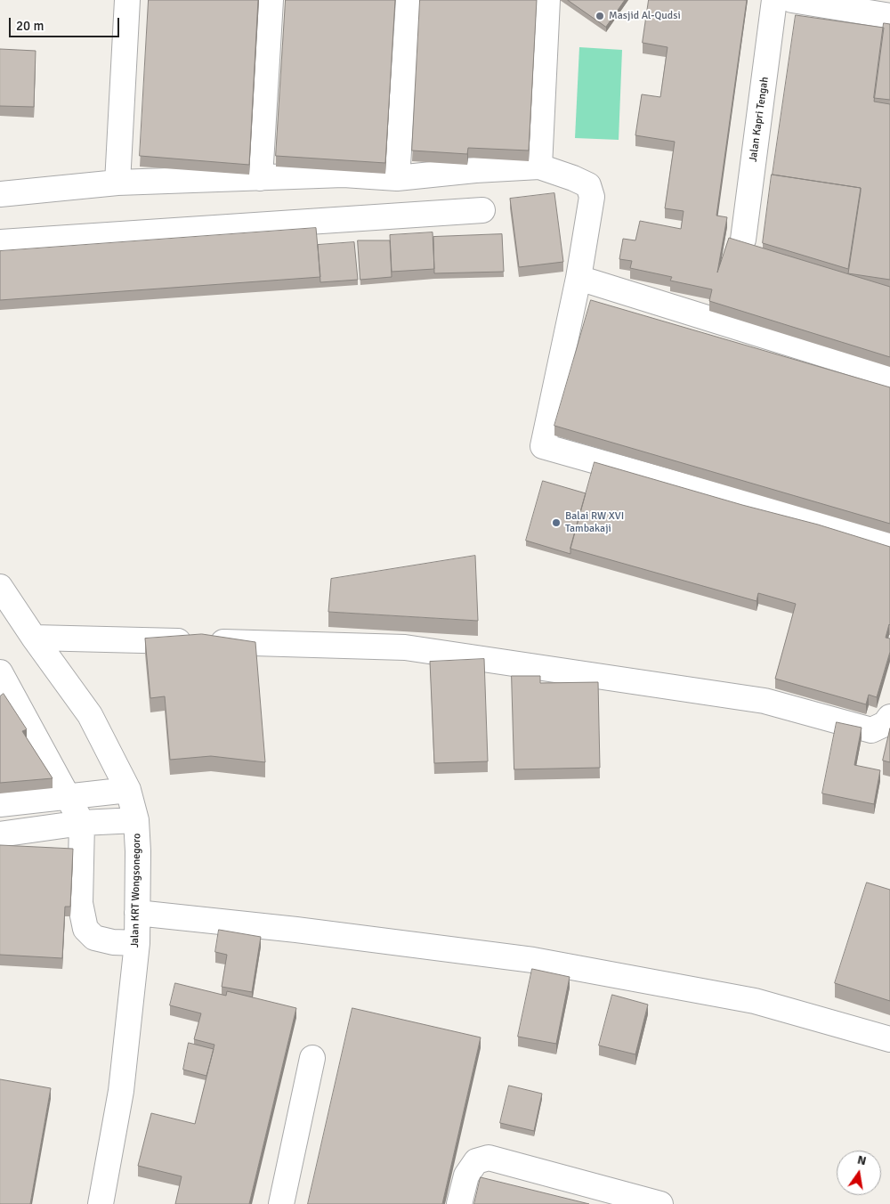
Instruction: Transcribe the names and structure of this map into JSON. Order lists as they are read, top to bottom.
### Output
{
  "streets": {
    "street": ["Jalan Kapri Tengah", "Jalan KRT Wongsonegoro"]
  },
  "places": ["Masjid Al-Qudsi", "Balai RW XVI Tambakaji"],
  "scale_bar": "20 m",
  "north": "top"
}
